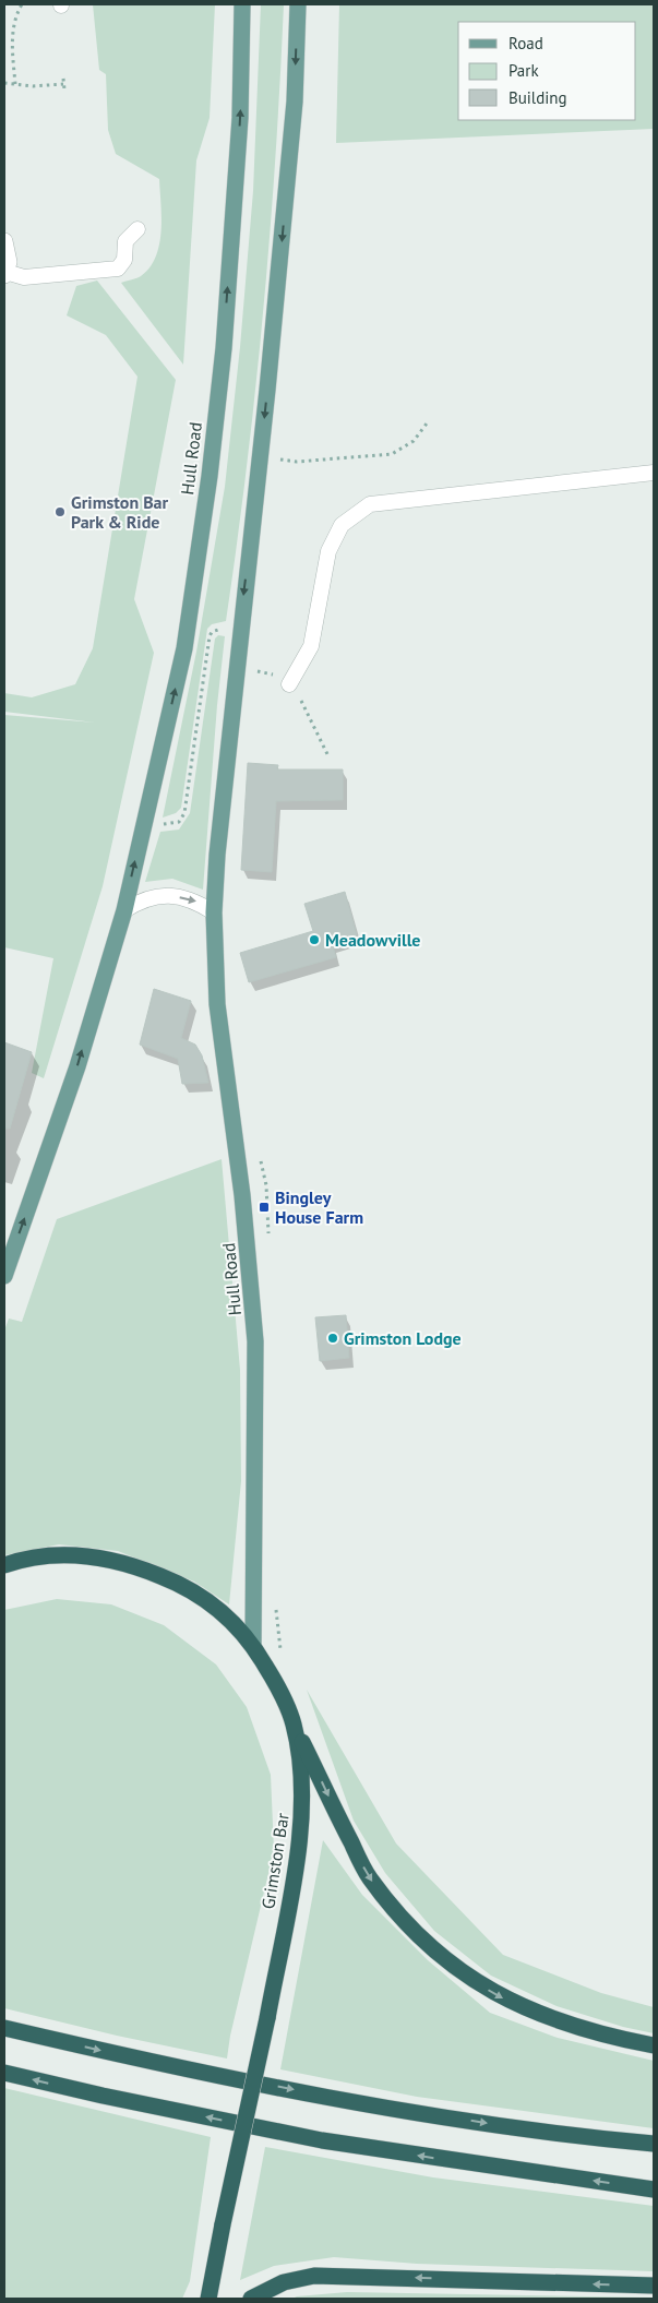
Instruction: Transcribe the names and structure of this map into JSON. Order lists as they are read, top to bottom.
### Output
{
  "streets": {
    "highway": ["Grimston Bar"],
    "main road": ["Hull Road"]
  },
  "crossings": [
    ["Hull Road", "Grimston Bar"]
  ],
  "places": {
    "other": ["Grimston Bar Park & Ride", "Meadowville", "Grimston Lodge"],
    "transit": ["Bingley House Farm"]
  },
  "legend": ["Road", "Park", "Building"]
}
